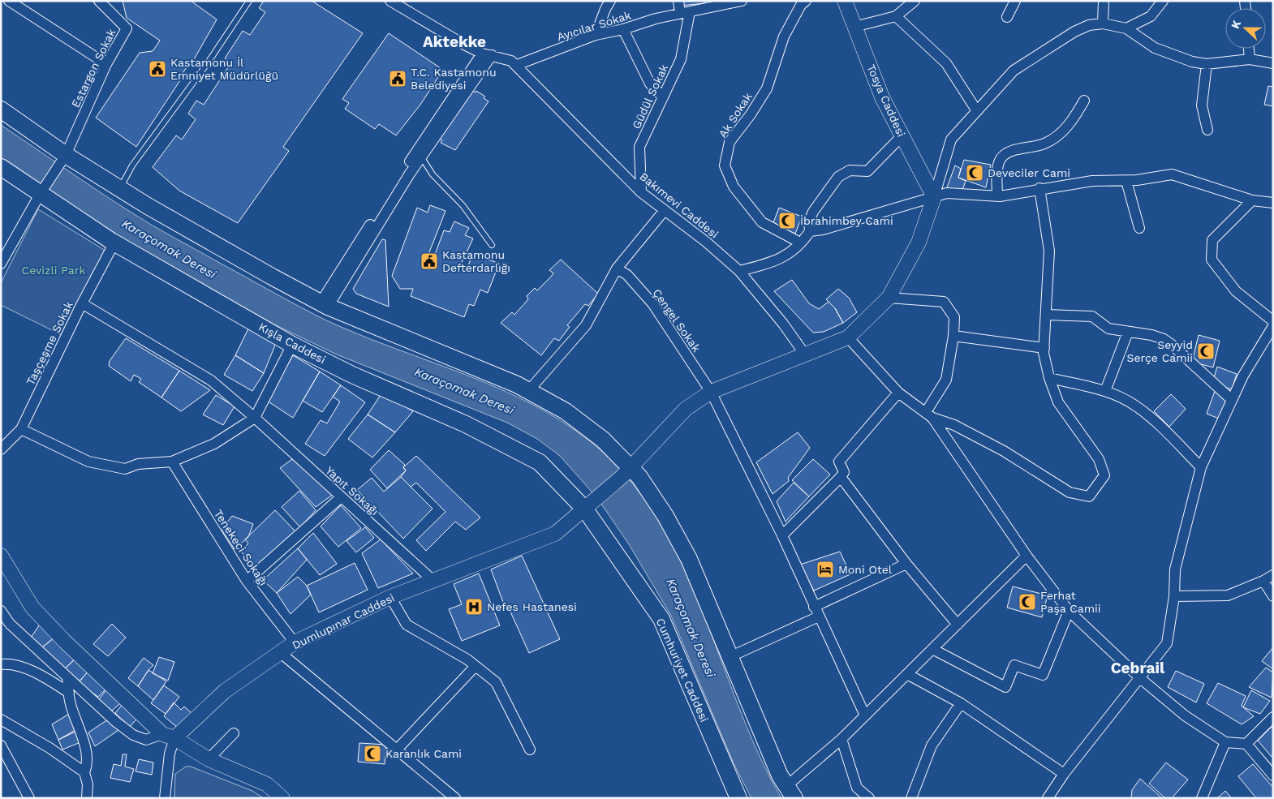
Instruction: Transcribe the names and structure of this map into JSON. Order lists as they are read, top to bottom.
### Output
{
  "streets": {
    "main road": [
      "Tosya Caddesi",
      "Kışla Caddesi",
      "Dumlupınar Caddesi",
      "Cumhuriyet Caddesi"
    ],
    "street": [
      "Ayıcılar Sokak",
      "Estargon Sokak",
      "Güdül Sokak",
      "Ak Sokak",
      "Bakımevi Caddesi",
      "Çengel Sokak",
      "Taşçeşme Sokak",
      "Yapıt Sokağı",
      "Tenekeci Sokağı"
    ]
  },
  "crossings": [
    ["Ayıcılar Sokak", "Güdül Sokak"],
    ["Ayıcılar Sokak", "Bakımevi Caddesi"],
    ["Estargon Sokak", "Kışla Caddesi"],
    ["Güdül Sokak", "Bakımevi Caddesi"],
    ["Bakımevi Caddesi", "Dumlupınar Caddesi"],
    ["Çengel Sokak", "Dumlupınar Caddesi"],
    ["Taşçeşme Sokak", "Kışla Caddesi"],
    ["Taşçeşme Sokak", "Yapıt Sokağı"],
    ["Kışla Caddesi", "Dumlupınar Caddesi"],
    ["Kışla Caddesi", "Cumhuriyet Caddesi"],
    ["Yapıt Sokağı", "Dumlupınar Caddesi"],
    ["Tenekeci Sokağı", "Dumlupınar Caddesi"],
    ["Dumlupınar Caddesi", "Cumhuriyet Caddesi"]
  ],
  "districts": ["Aktekke", "Cebrail"],
  "water": ["Karaçomak Deresi"],
  "parks": ["Cevizli Park"],
  "places": {
    "public building": ["Kastamonu İl Emniyet Müdürlüğü", "T.C. Kastamonu Belediyesi", "Kastamonu Defterdarlığı"],
    "mosque": [
      "Deveciler Cami",
      "İbrahimbey Cami",
      "Seyyid Serçe Camii",
      "Ferhat Paşa Camii",
      "Karanlık Cami"
    ],
    "hotel": ["Moni Otel"],
    "hospital": ["Nefes Hastanesi"]
  },
  "north": "left"
}
